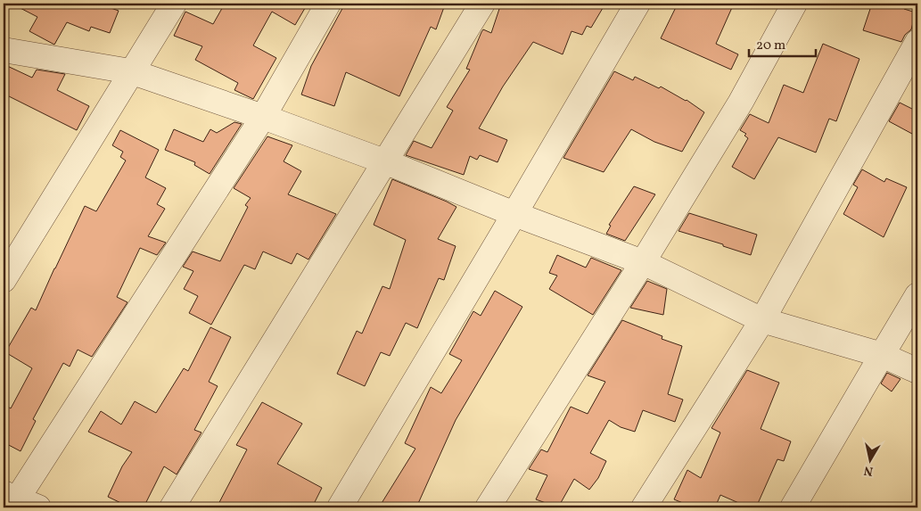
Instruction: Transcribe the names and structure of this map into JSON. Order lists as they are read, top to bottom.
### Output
{
  "scale_bar": "20 m",
  "north": "bottom"
}
